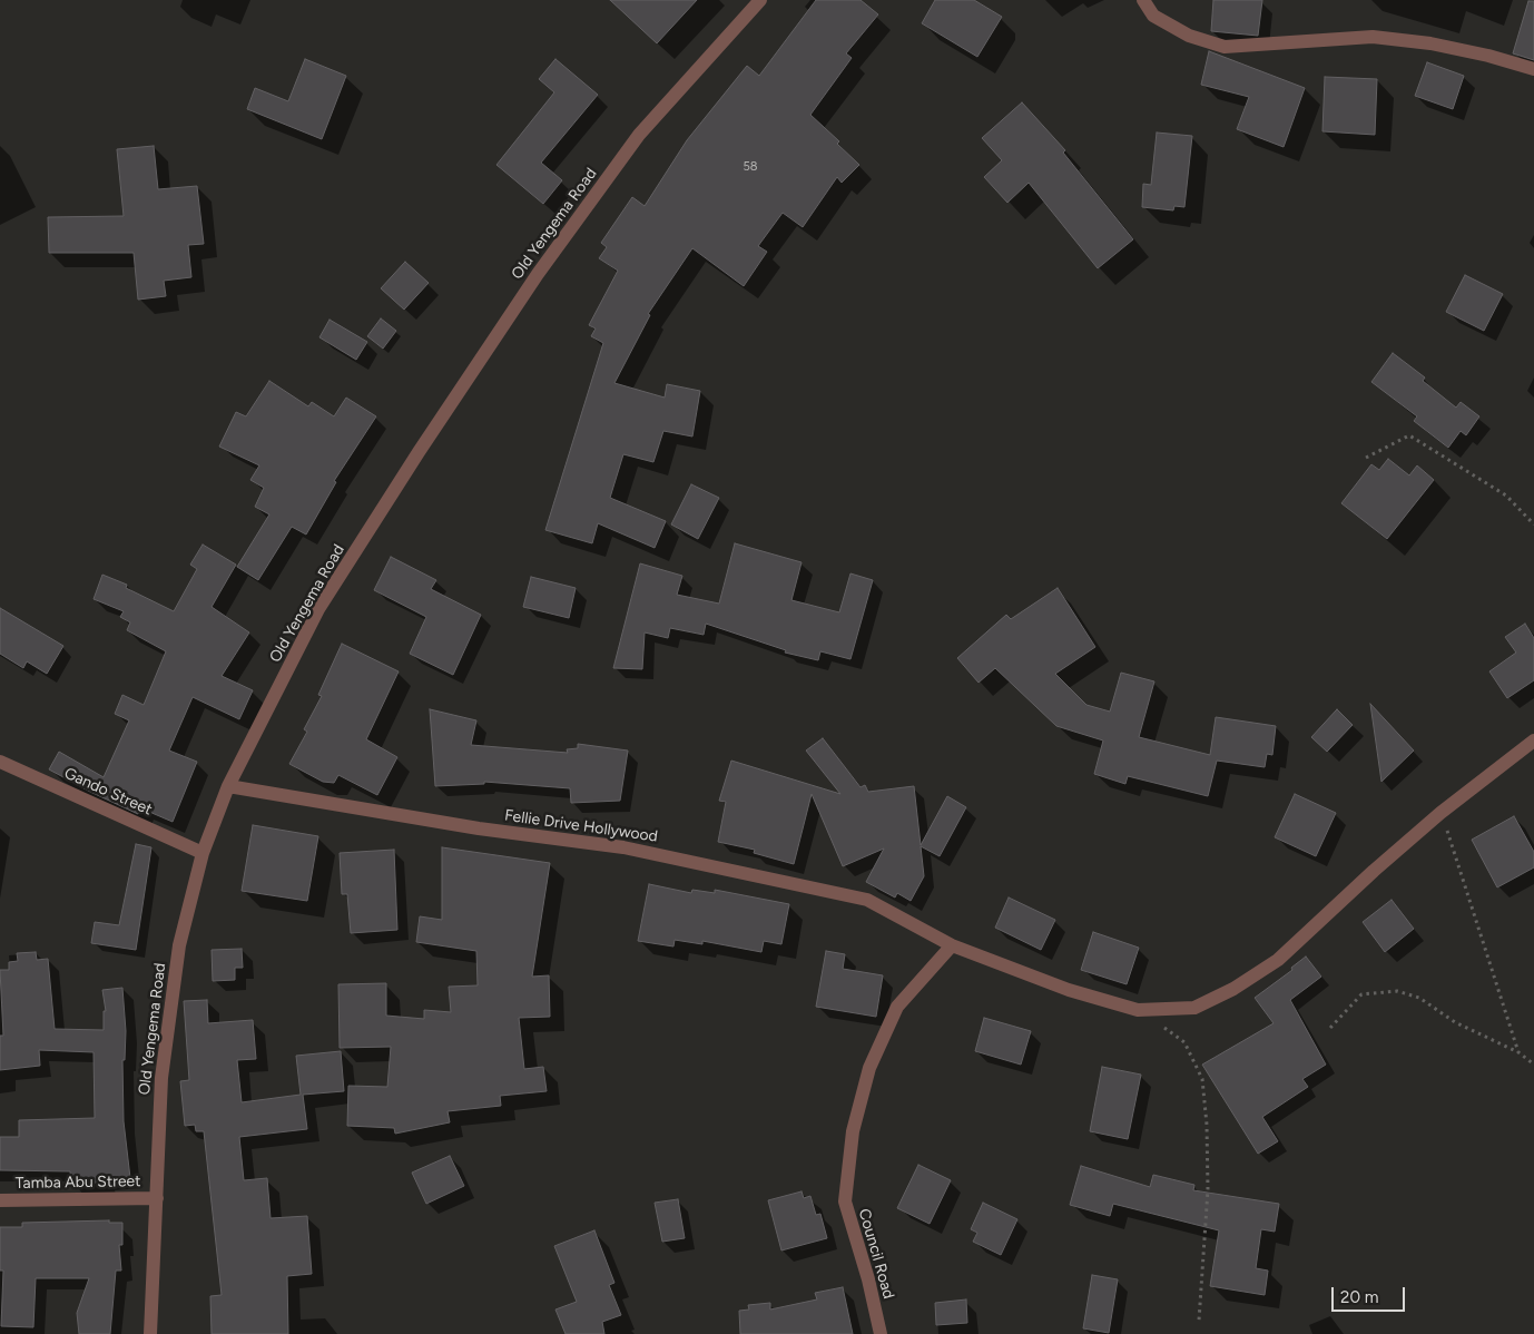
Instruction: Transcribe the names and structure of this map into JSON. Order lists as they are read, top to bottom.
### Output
{
  "streets": {
    "street": [
      "Old Yengema Road",
      "Gando Street",
      "Fellie Drive Hollywood",
      "Tamba Abu Street",
      "Council Road"
    ]
  },
  "crossings": [
    ["Old Yengema Road", "Gando Street"],
    ["Old Yengema Road", "Fellie Drive Hollywood"],
    ["Old Yengema Road", "Tamba Abu Street"],
    ["Fellie Drive Hollywood", "Council Road"]
  ],
  "house_numbers": ["58"],
  "scale_bar": "20 m"
}
